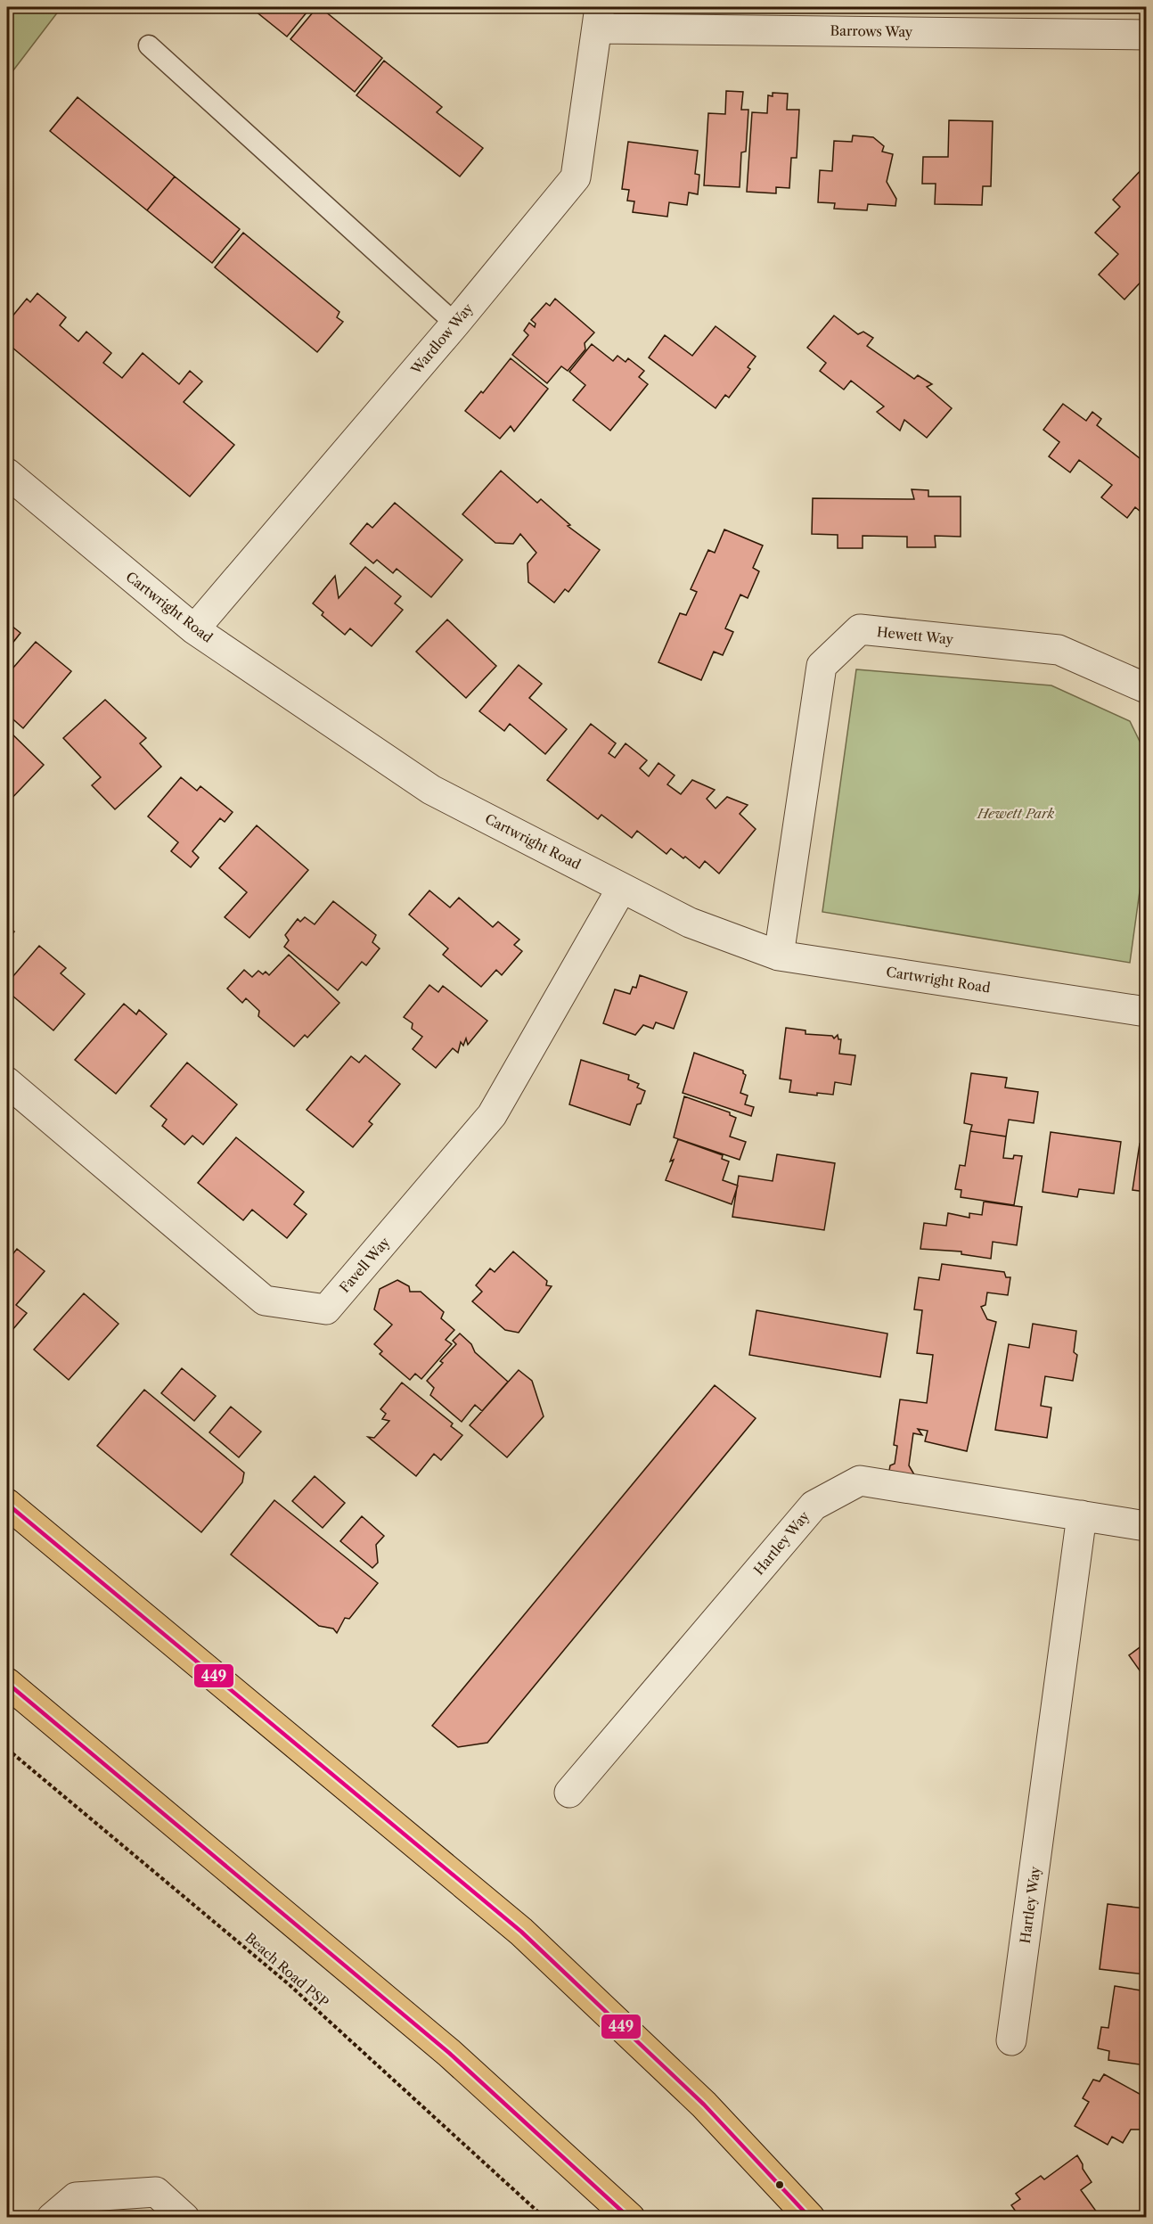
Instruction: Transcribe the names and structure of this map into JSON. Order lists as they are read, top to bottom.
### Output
{
  "streets": {
    "street": [
      "Barrows Way",
      "Wardlow Way",
      "Cartwright Road",
      "Hewett Way",
      "Favell Way",
      "Hartley Way"
    ],
    "path": ["Beach Road PSP"]
  },
  "crossings": [
    ["Barrows Way", "Wardlow Way"],
    ["Wardlow Way", "Cartwright Road"],
    ["Cartwright Road", "Hewett Way"],
    ["Cartwright Road", "Favell Way"]
  ],
  "parks": ["Hewett Park"],
  "lines": ["transit line 449"]
}
